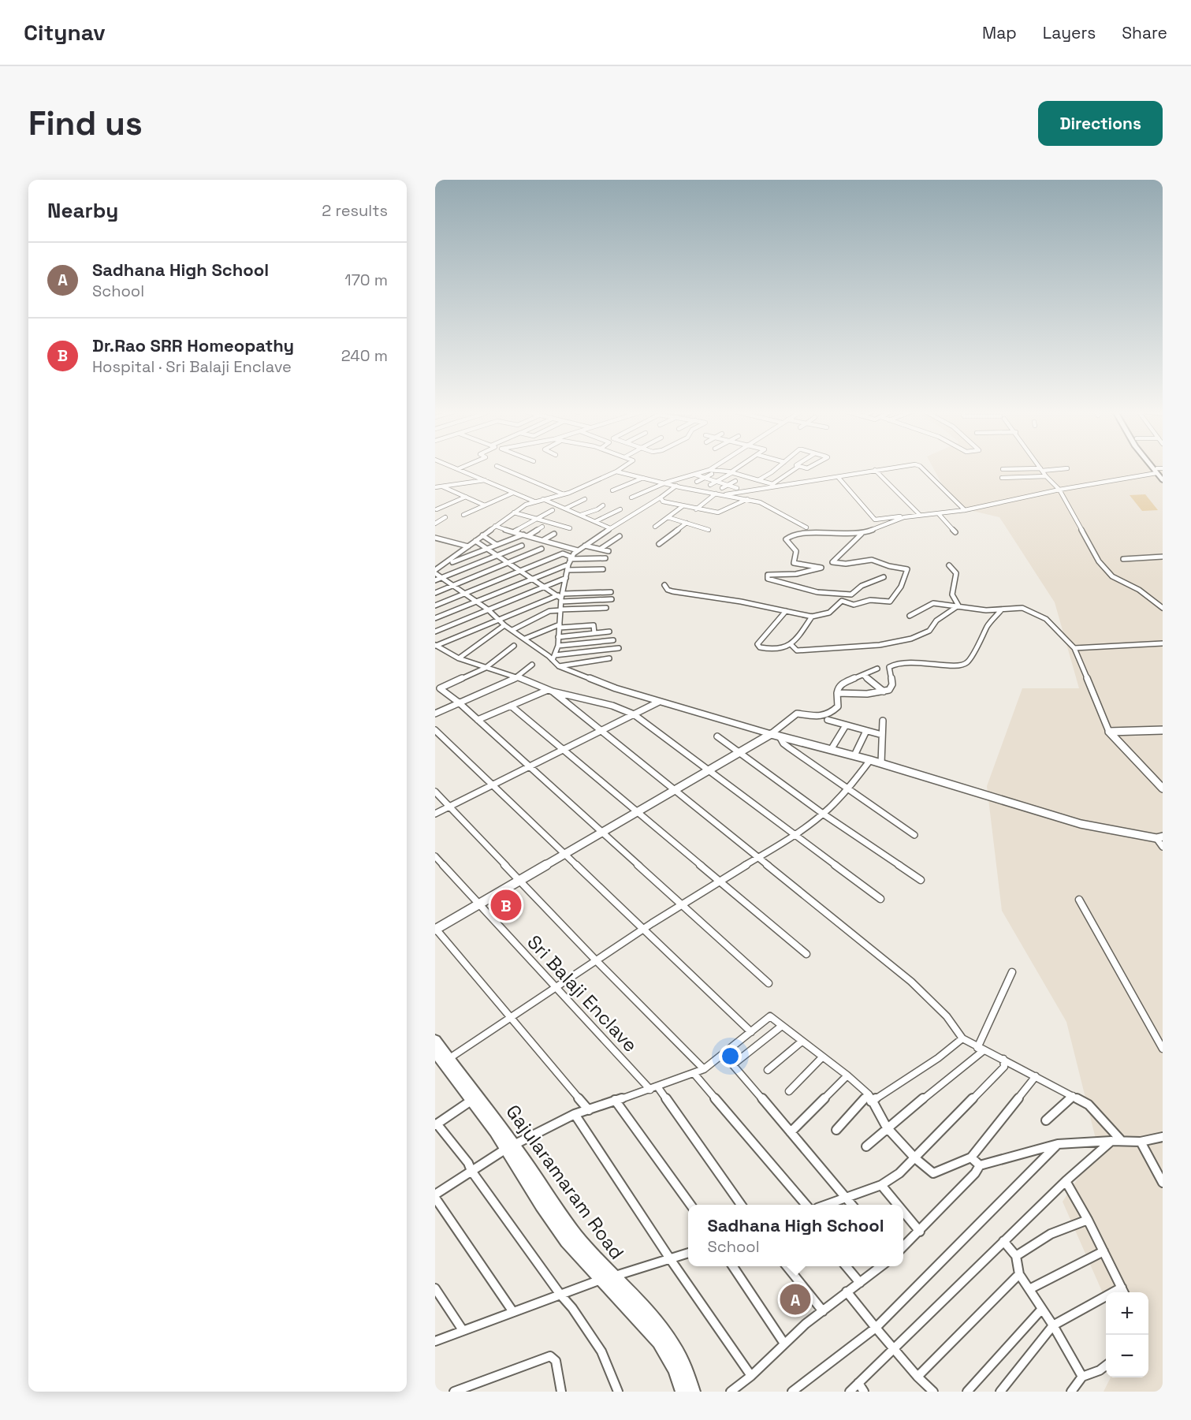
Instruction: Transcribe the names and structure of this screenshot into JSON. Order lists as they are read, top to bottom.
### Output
{
  "streets": {
    "main road": ["Gajularamaram Road"],
    "street": ["Sri Balaji Enclave"]
  },
  "page": {
    "header": "Citynav",
    "nav": ["Map", "Layers", "Share"],
    "buttons": "Directions",
    "title": "Find us",
    "heading": ["Nearby", "2 results"],
    "list": [
      {
        "mark": "A",
        "name": "Sadhana High School",
        "note": "School",
        "value": "170 m"
      },
      {
        "mark": "B",
        "name": "Dr.Rao SRR Homeopathy",
        "note": "Hospital · Sri Balaji Enclave",
        "value": "240 m"
      }
    ],
    "pins": ["B", "A"],
    "popup": ["Sadhana High School", "School"],
    "map_buttons": ["+", "−"]
  }
}
